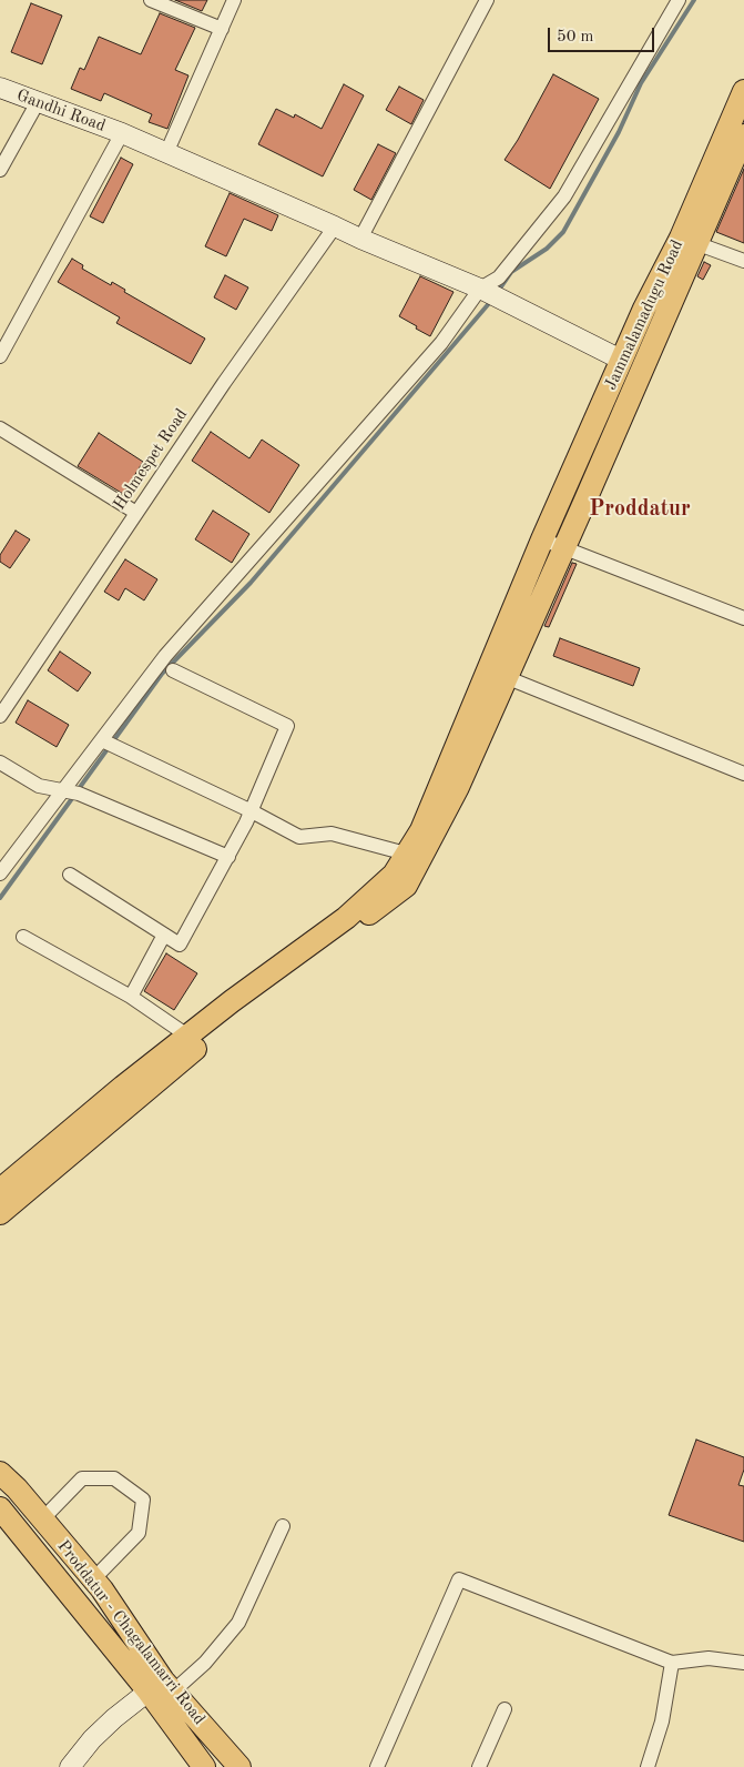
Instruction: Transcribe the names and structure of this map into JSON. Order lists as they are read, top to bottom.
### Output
{
  "streets": {
    "main road": ["Gandhi Road", "Jammalamadugu Road", "Proddatur - Chagalamarri Road"],
    "street": ["Holmespet Road"]
  },
  "crossings": [
    ["Gandhi Road", "Jammalamadugu Road"],
    ["Gandhi Road", "Holmespet Road"]
  ],
  "districts": ["Proddatur"],
  "scale_bar": "50 m"
}
